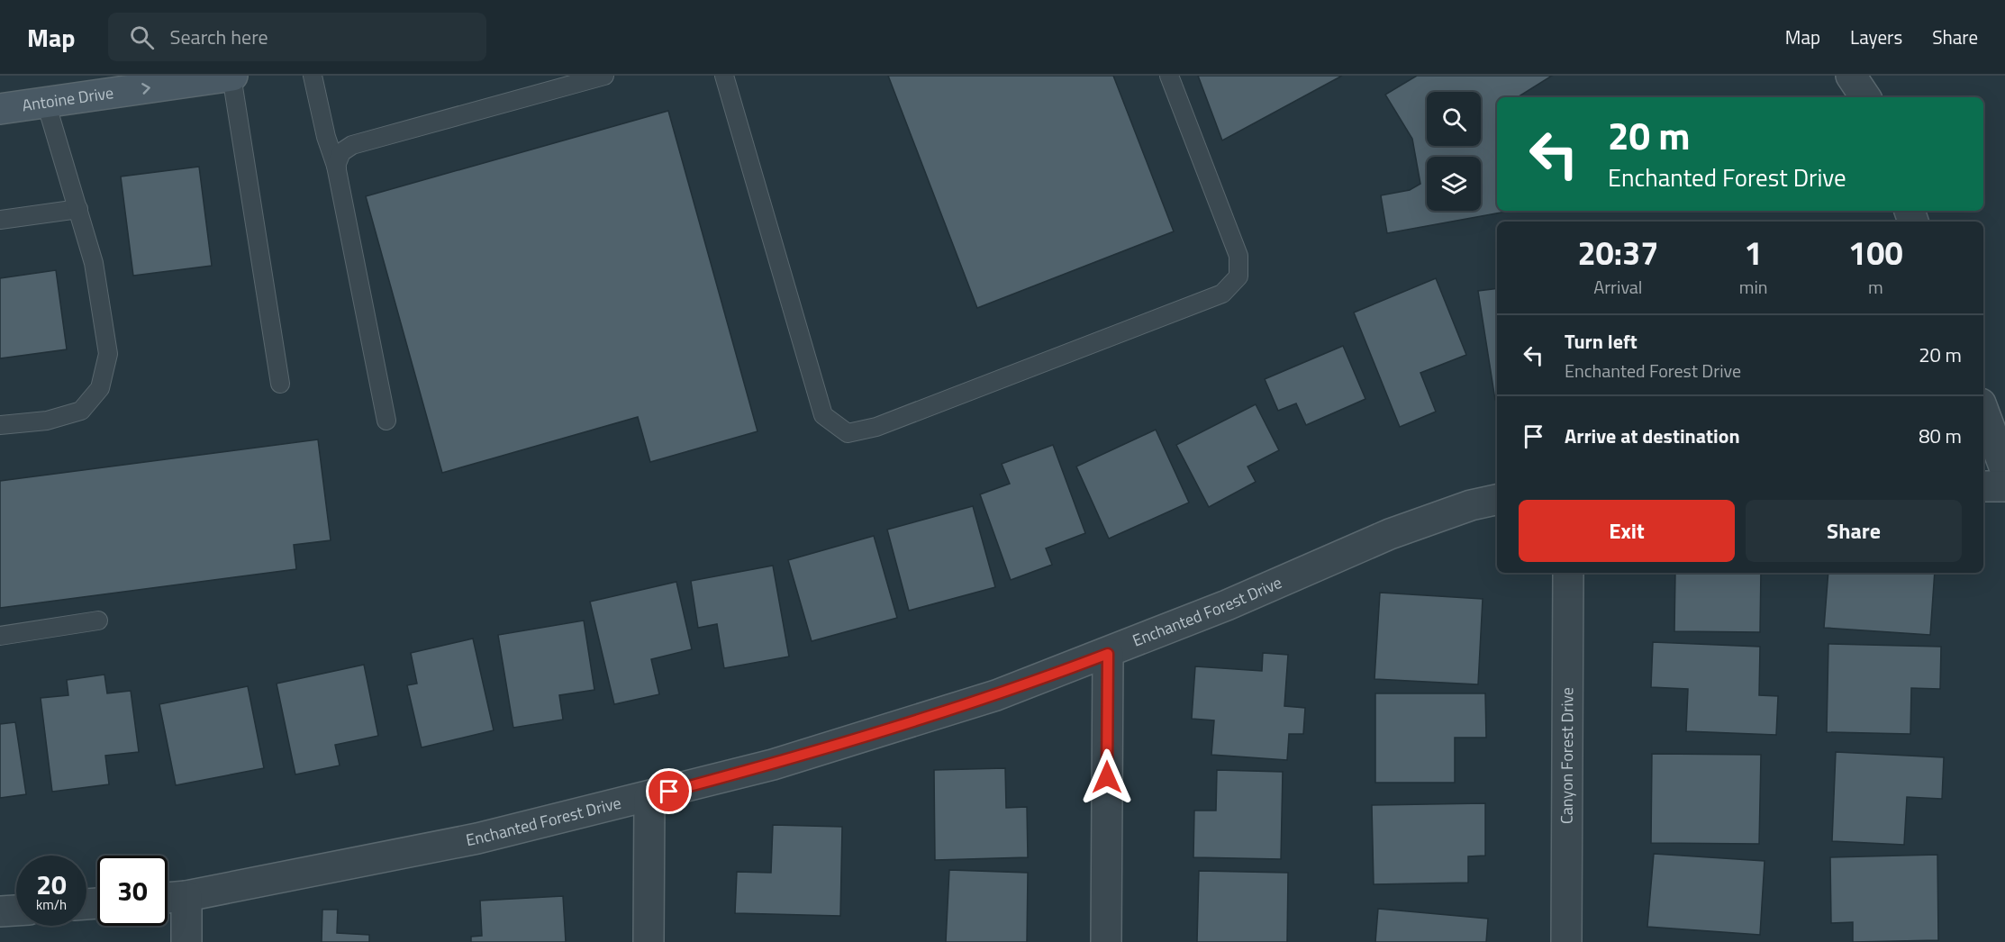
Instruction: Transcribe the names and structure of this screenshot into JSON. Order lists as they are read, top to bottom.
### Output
{
  "streets": {
    "main road": ["Antoine Drive"],
    "street": ["Enchanted Forest Drive", "Canyon Forest Drive"]
  },
  "one_way": ["Antoine Drive"],
  "page": {
    "header": "Map",
    "search": "Search here",
    "nav": ["Map", "Layers", "Share"],
    "turn": ["20 m", "Enchanted Forest Drive"],
    "eta": [
      "20:37",
      "Arrival",
      "1",
      "min",
      "100",
      "m"
    ],
    "list": [
      {
        "name": "Turn left",
        "note": "Enchanted Forest Drive",
        "value": "20 m"
      },
      {
        "name": "Arrive at destination",
        "value": "80 m"
      }
    ],
    "buttons": ["Exit", "Share"],
    "speed": "20 km/h",
    "limit": "30"
  }
}
